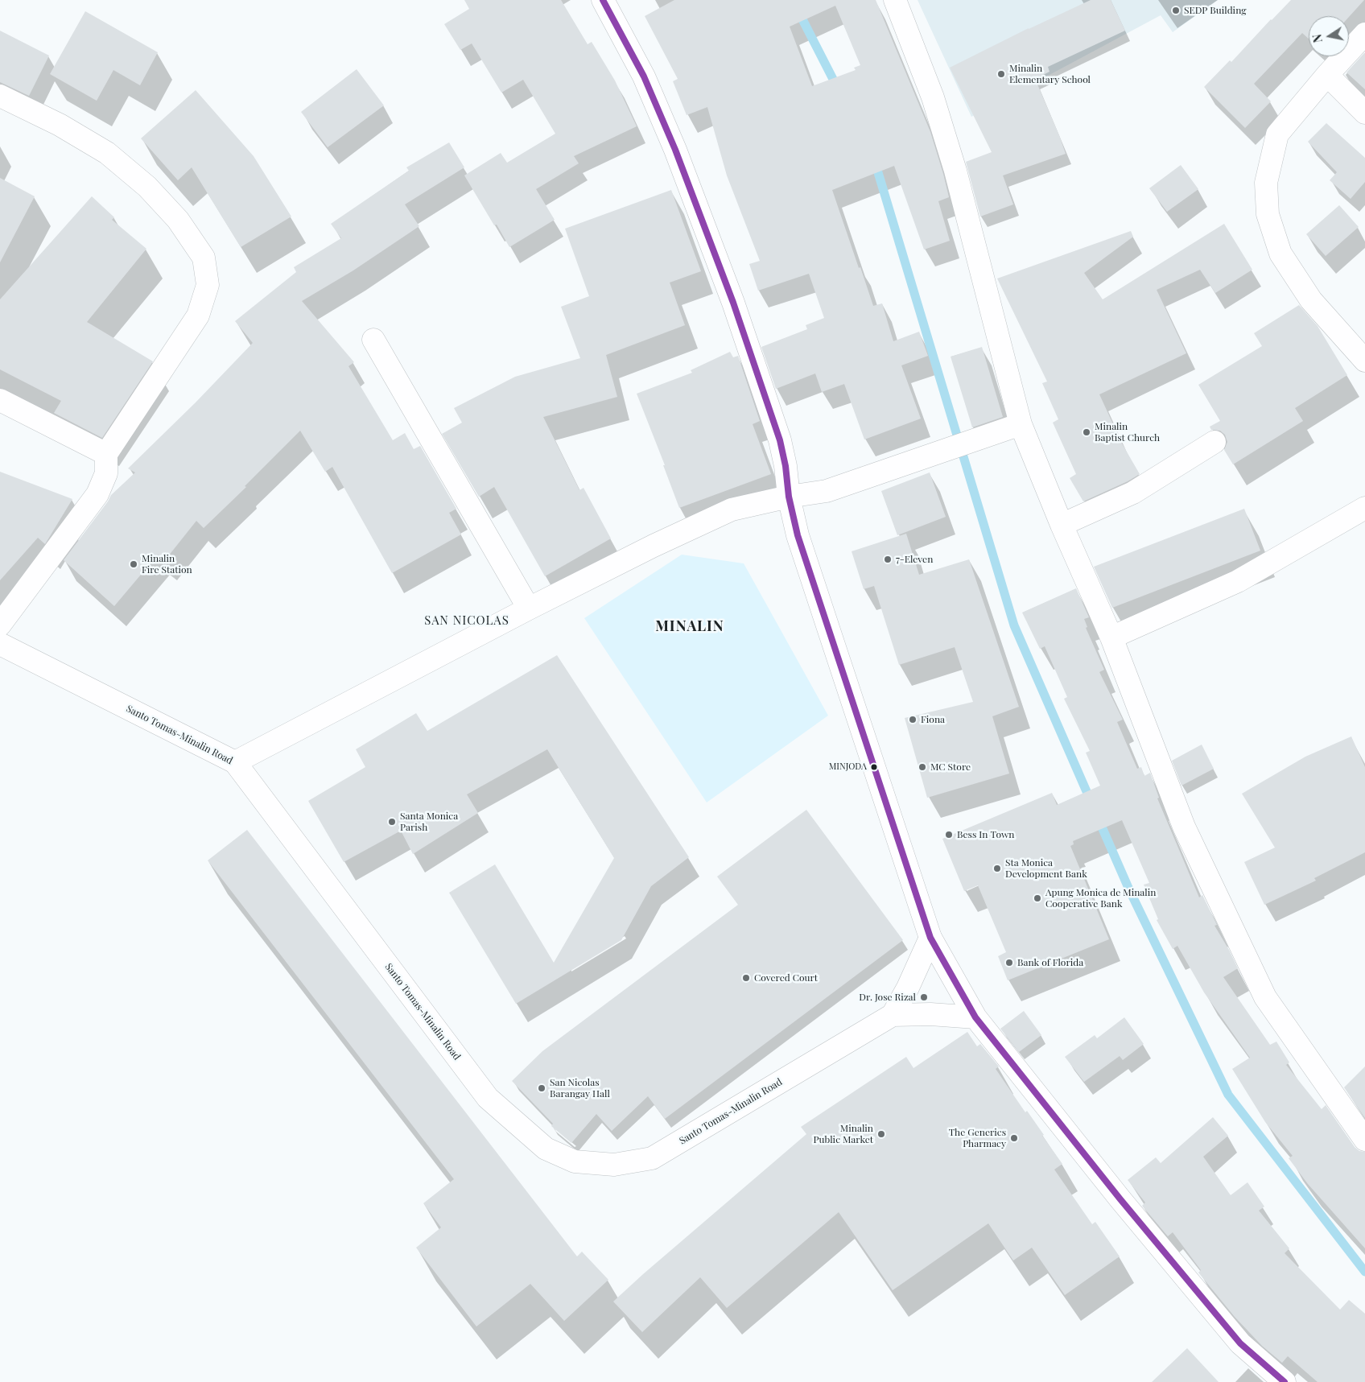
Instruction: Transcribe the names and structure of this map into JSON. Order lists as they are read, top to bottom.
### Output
{
  "streets": {
    "street": ["Santo Tomas-Minalin Road"]
  },
  "districts": ["SAN NICOLAS", "MINALIN"],
  "places": [
    "SEDP Building",
    "Minalin Elementary School",
    "Minalin Baptist Church",
    "7-Eleven",
    "Minalin Fire Station",
    "Fiona",
    "MINJODA",
    "MC Store",
    "Santa Monica Parish",
    "Bess In Town",
    "Sta Monica Development Bank",
    "Apung Monica de Minalin Cooperative Bank",
    "Bank of Florida",
    "Covered Court",
    "Dr. Jose Rizal",
    "San Nicolas Barangay Hall",
    "Minalin Public Market",
    "The Generics Pharmacy"
  ],
  "north": "left"
}
